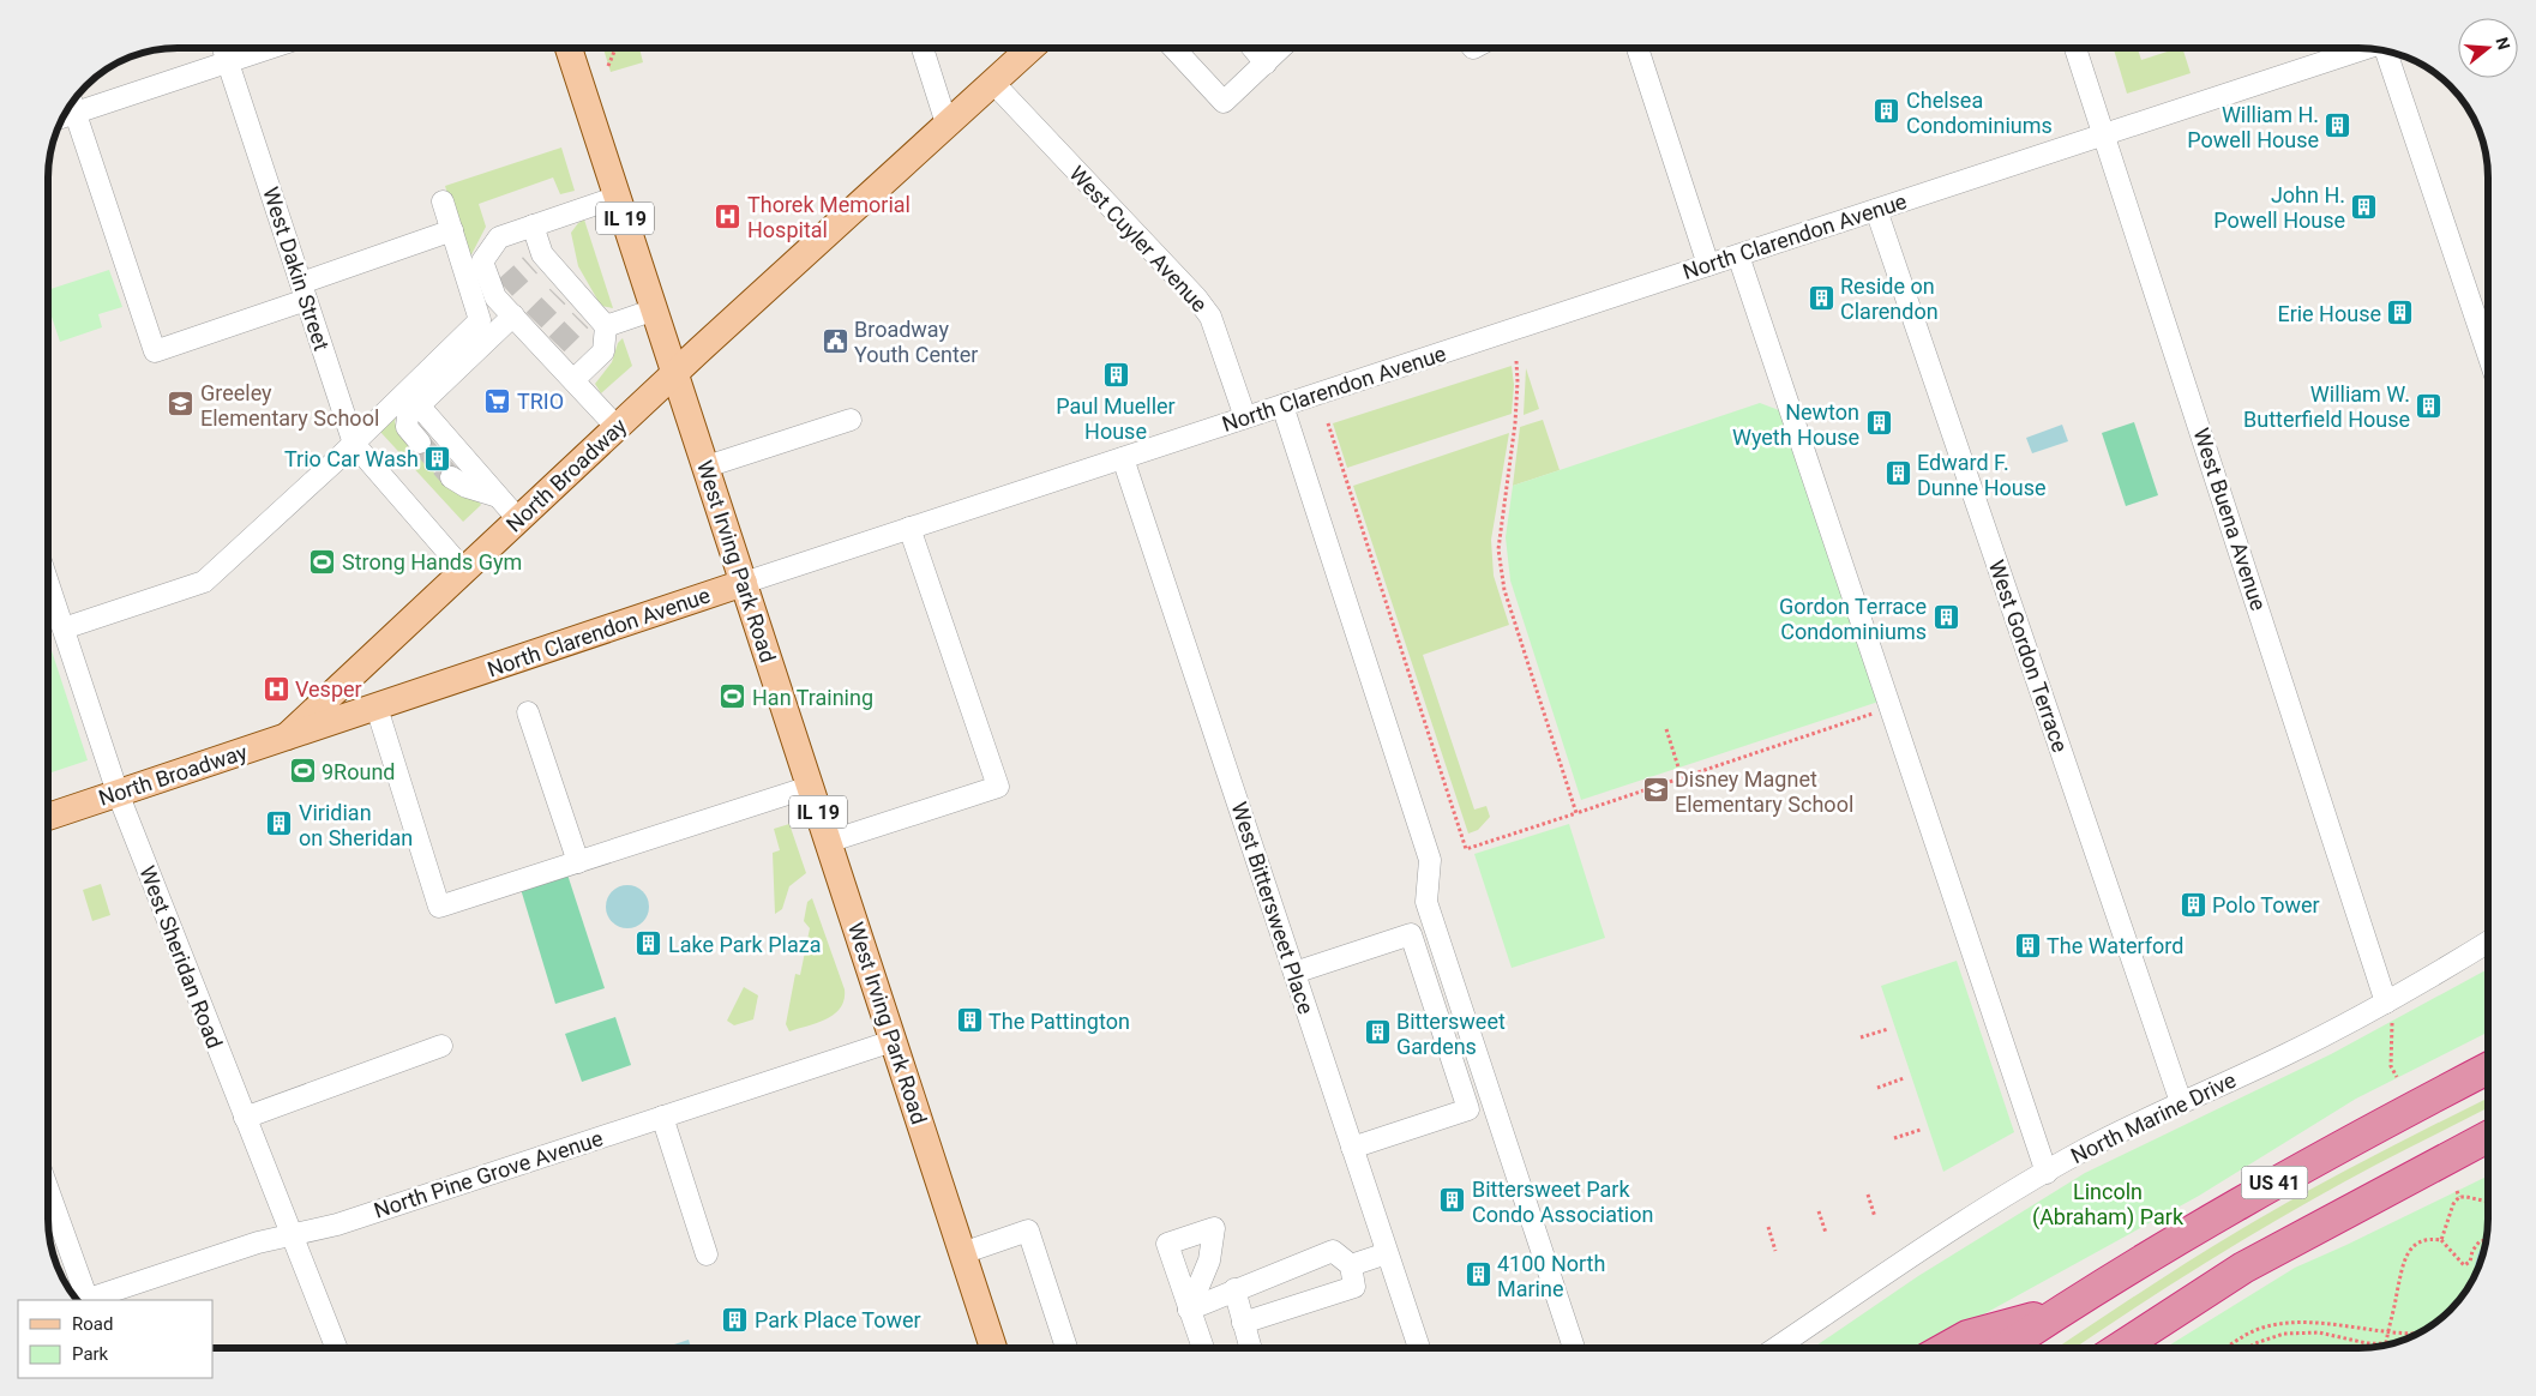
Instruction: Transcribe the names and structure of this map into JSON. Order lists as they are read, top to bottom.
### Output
{
  "streets": {
    "highway": ["US 41"],
    "main road": [
      "IL 19",
      "North Clarendon Avenue",
      "North Broadway",
      "West Irving Park Road"
    ],
    "street": [
      "West Cuyler Avenue",
      "West Dakin Street",
      "West Buena Avenue",
      "West Gordon Terrace",
      "West Bittersweet Place",
      "West Sheridan Road",
      "North Marine Drive",
      "North Pine Grove Avenue"
    ]
  },
  "crossings": [
    ["North Clarendon Avenue", "West Cuyler Avenue"],
    ["North Clarendon Avenue", "North Broadway"],
    ["North Clarendon Avenue", "West Buena Avenue"],
    ["North Clarendon Avenue", "West Irving Park Road"],
    ["North Clarendon Avenue", "West Gordon Terrace"],
    ["North Clarendon Avenue", "West Bittersweet Place"],
    ["West Cuyler Avenue", "North Broadway"],
    ["West Dakin Street", "North Broadway"],
    ["North Broadway", "West Irving Park Road"],
    ["North Broadway", "West Sheridan Road"],
    ["West Buena Avenue", "North Marine Drive"],
    ["West Irving Park Road", "North Pine Grove Avenue"],
    ["West Gordon Terrace", "North Marine Drive"],
    ["West Sheridan Road", "North Pine Grove Avenue"]
  ],
  "parks": ["Lincoln (Abraham) Park"],
  "places": {
    "building": [
      "Chelsea Condominiums",
      "William H. Powell House",
      "John H. Powell House",
      "Reside on Clarendon",
      "Erie House",
      "Paul Mueller House",
      "William W. Butterfield House",
      "Newton Wyeth House",
      "Trio Car Wash",
      "Edward F. Dunne House",
      "Gordon Terrace Condominiums",
      "Viridian on Sheridan",
      "Polo Tower",
      "Lake Park Plaza",
      "The Waterford",
      "The Pattington",
      "Bittersweet Gardens",
      "Bittersweet Park Condo Association",
      "4100 North Marine",
      "Park Place Tower"
    ],
    "hospital": ["Thorek Memorial Hospital", "Vesper"],
    "public building": ["Broadway Youth Center"],
    "supermarket": ["TRIO"],
    "school or university": ["Greeley Elementary School", "Disney Magnet Elementary School"],
    "sports": ["Strong Hands Gym", "Han Training", "9Round"]
  },
  "legend": ["Road", "Park"],
  "north": "right"
}
